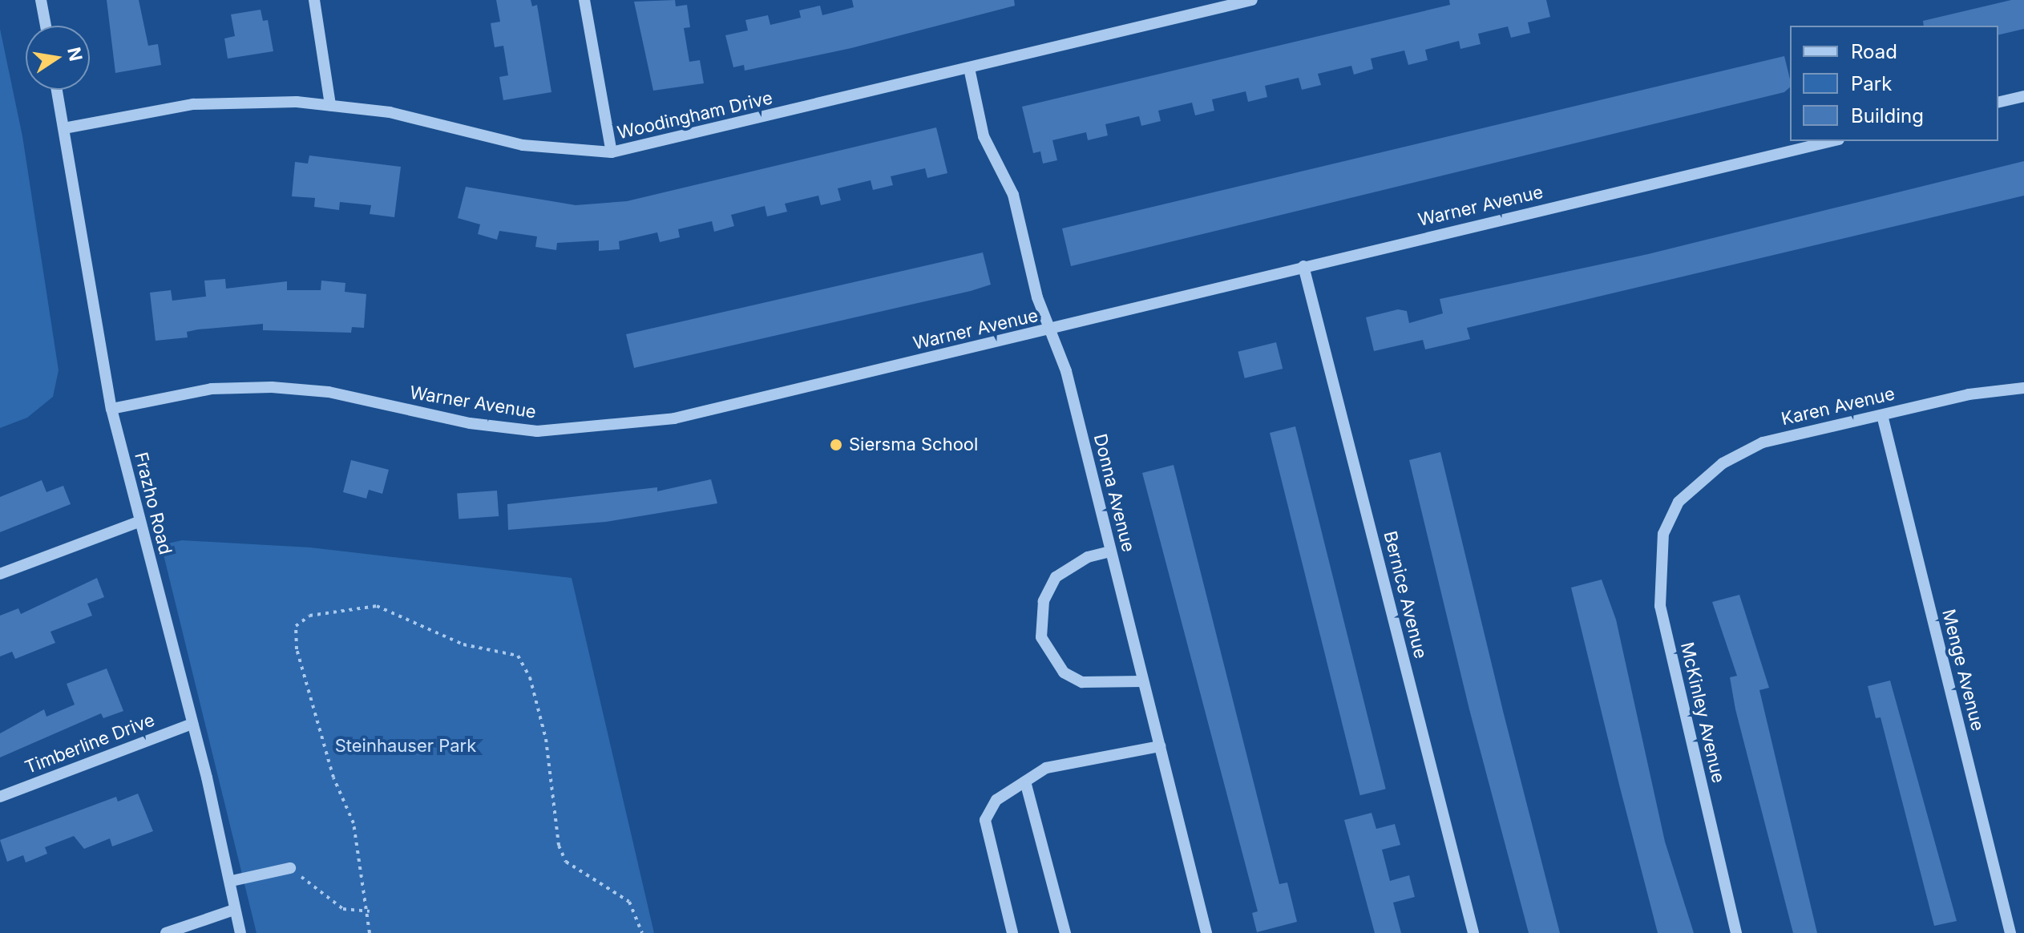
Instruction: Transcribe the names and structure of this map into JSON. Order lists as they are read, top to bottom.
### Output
{
  "streets": {
    "street": [
      "Woodingham Drive",
      "Warner Avenue",
      "Karen Avenue",
      "Donna Avenue",
      "Frazho Road",
      "Bernice Avenue",
      "Menge Avenue",
      "McKinley Avenue",
      "Timberline Drive"
    ]
  },
  "crossings": [
    ["Woodingham Drive", "Donna Avenue"],
    ["Woodingham Drive", "Frazho Road"],
    ["Warner Avenue", "Donna Avenue"],
    ["Warner Avenue", "Frazho Road"],
    ["Warner Avenue", "Bernice Avenue"],
    ["Karen Avenue", "Menge Avenue"],
    ["Karen Avenue", "McKinley Avenue"],
    ["Frazho Road", "Timberline Drive"]
  ],
  "parks": ["Steinhauser Park"],
  "places": ["Siersma School"],
  "legend": ["Road", "Park", "Building"],
  "north": "right"
}
